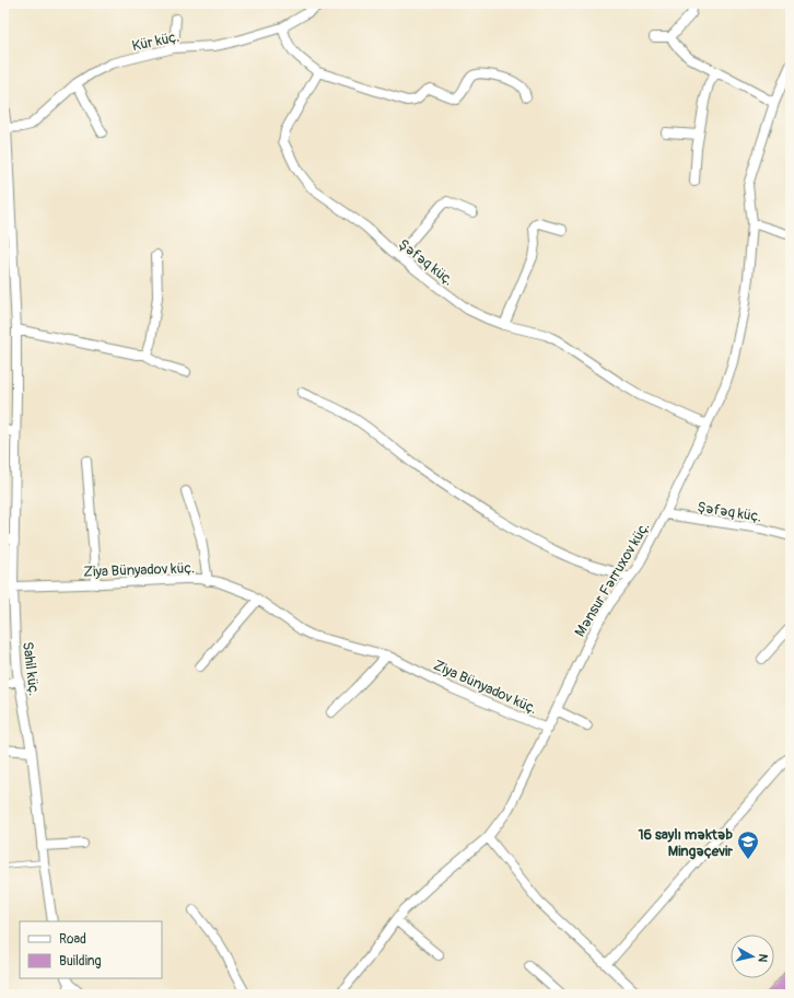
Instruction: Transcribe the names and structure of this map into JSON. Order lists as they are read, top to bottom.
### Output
{
  "streets": {
    "street": [
      "Kür küç.",
      "Şəfəq küç.",
      "Ziya Bünyadov küç.",
      "Mənsur Fərruxov küç.",
      "Sahil küç."
    ]
  },
  "crossings": [
    ["Kür küç.", "Sahil küç."],
    ["Şəfəq küç.", "Mənsur Fərruxov küç."],
    ["Ziya Bünyadov küç.", "Mənsur Fərruxov küç."],
    ["Ziya Bünyadov küç.", "Sahil küç."]
  ],
  "places": {
    "school or university": ["16 saylı məktəb Mingəçevir"]
  },
  "legend": ["Road", "Building"],
  "north": "right"
}
